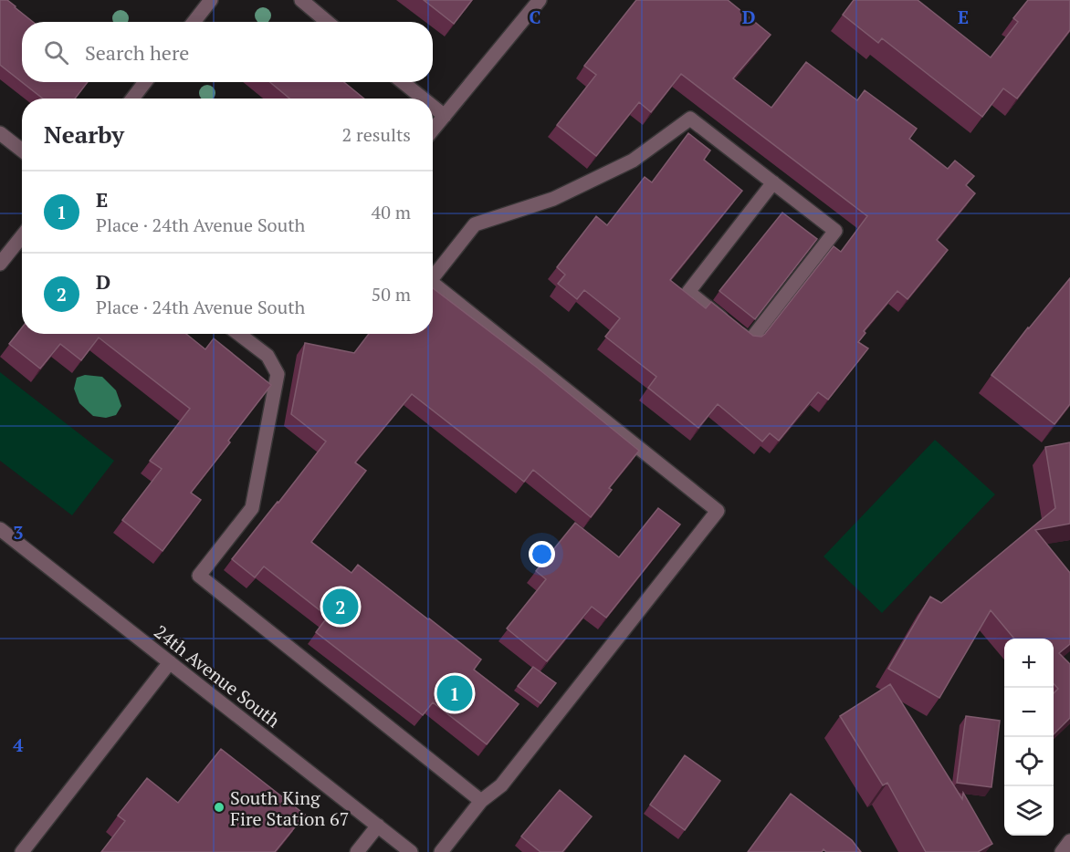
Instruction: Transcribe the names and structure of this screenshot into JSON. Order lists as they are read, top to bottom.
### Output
{
  "streets": {
    "street": ["24th Avenue South"]
  },
  "places": ["South King Fire Station 67"],
  "page": {
    "search": "Search here",
    "heading": ["Nearby", "2 results"],
    "list": [
      {
        "mark": "1",
        "name": "E",
        "note": "Place · 24th Avenue South",
        "value": "40 m"
      },
      {
        "mark": "2",
        "name": "D",
        "note": "Place · 24th Avenue South",
        "value": "50 m"
      }
    ],
    "pins": ["2", "1"],
    "map_buttons": ["+", "−"]
  },
  "grid": {
    "columns": ["C", "D", "E"],
    "rows": ["3", "4"]
  }
}
